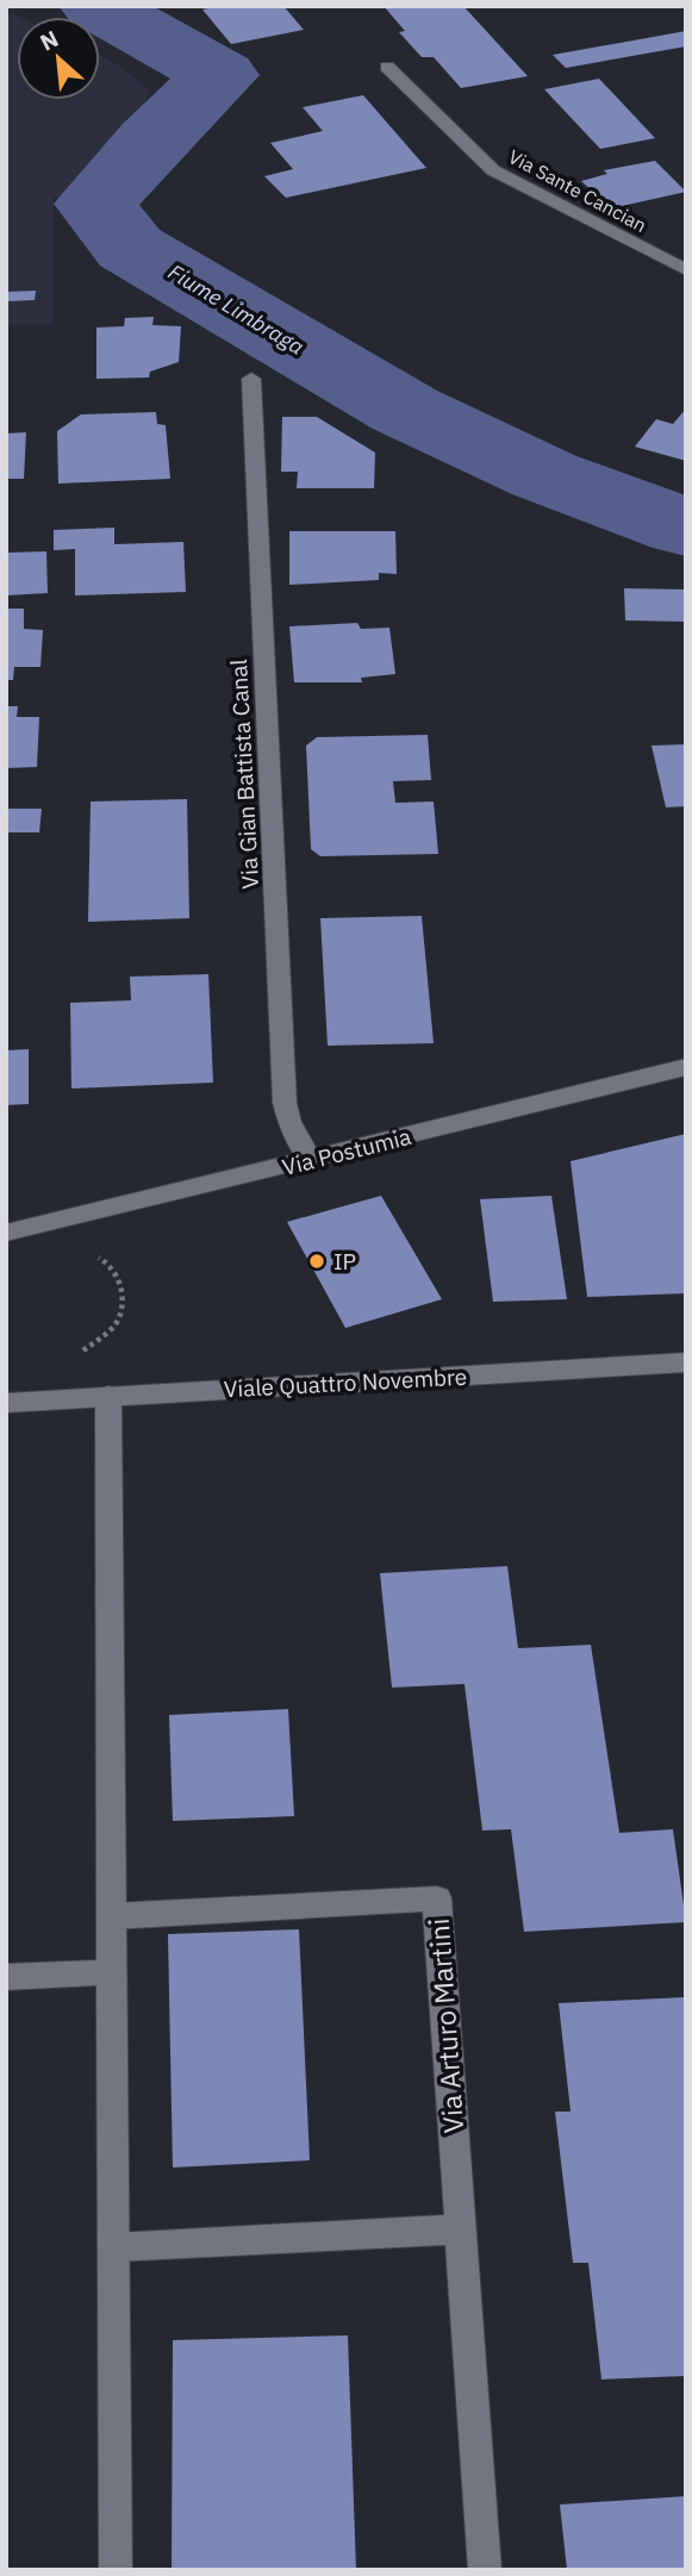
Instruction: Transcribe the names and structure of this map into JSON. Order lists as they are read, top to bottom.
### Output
{
  "streets": {
    "street": [
      "Via Sante Cancian",
      "Via Gian Battista Canal",
      "Via Postumia",
      "Viale Quattro Novembre",
      "Via Arturo Martini"
    ]
  },
  "crossings": [
    ["Via Gian Battista Canal", "Via Postumia"]
  ],
  "water": ["Fiume Limbraga"],
  "places": ["IP"],
  "north": "top left"
}
